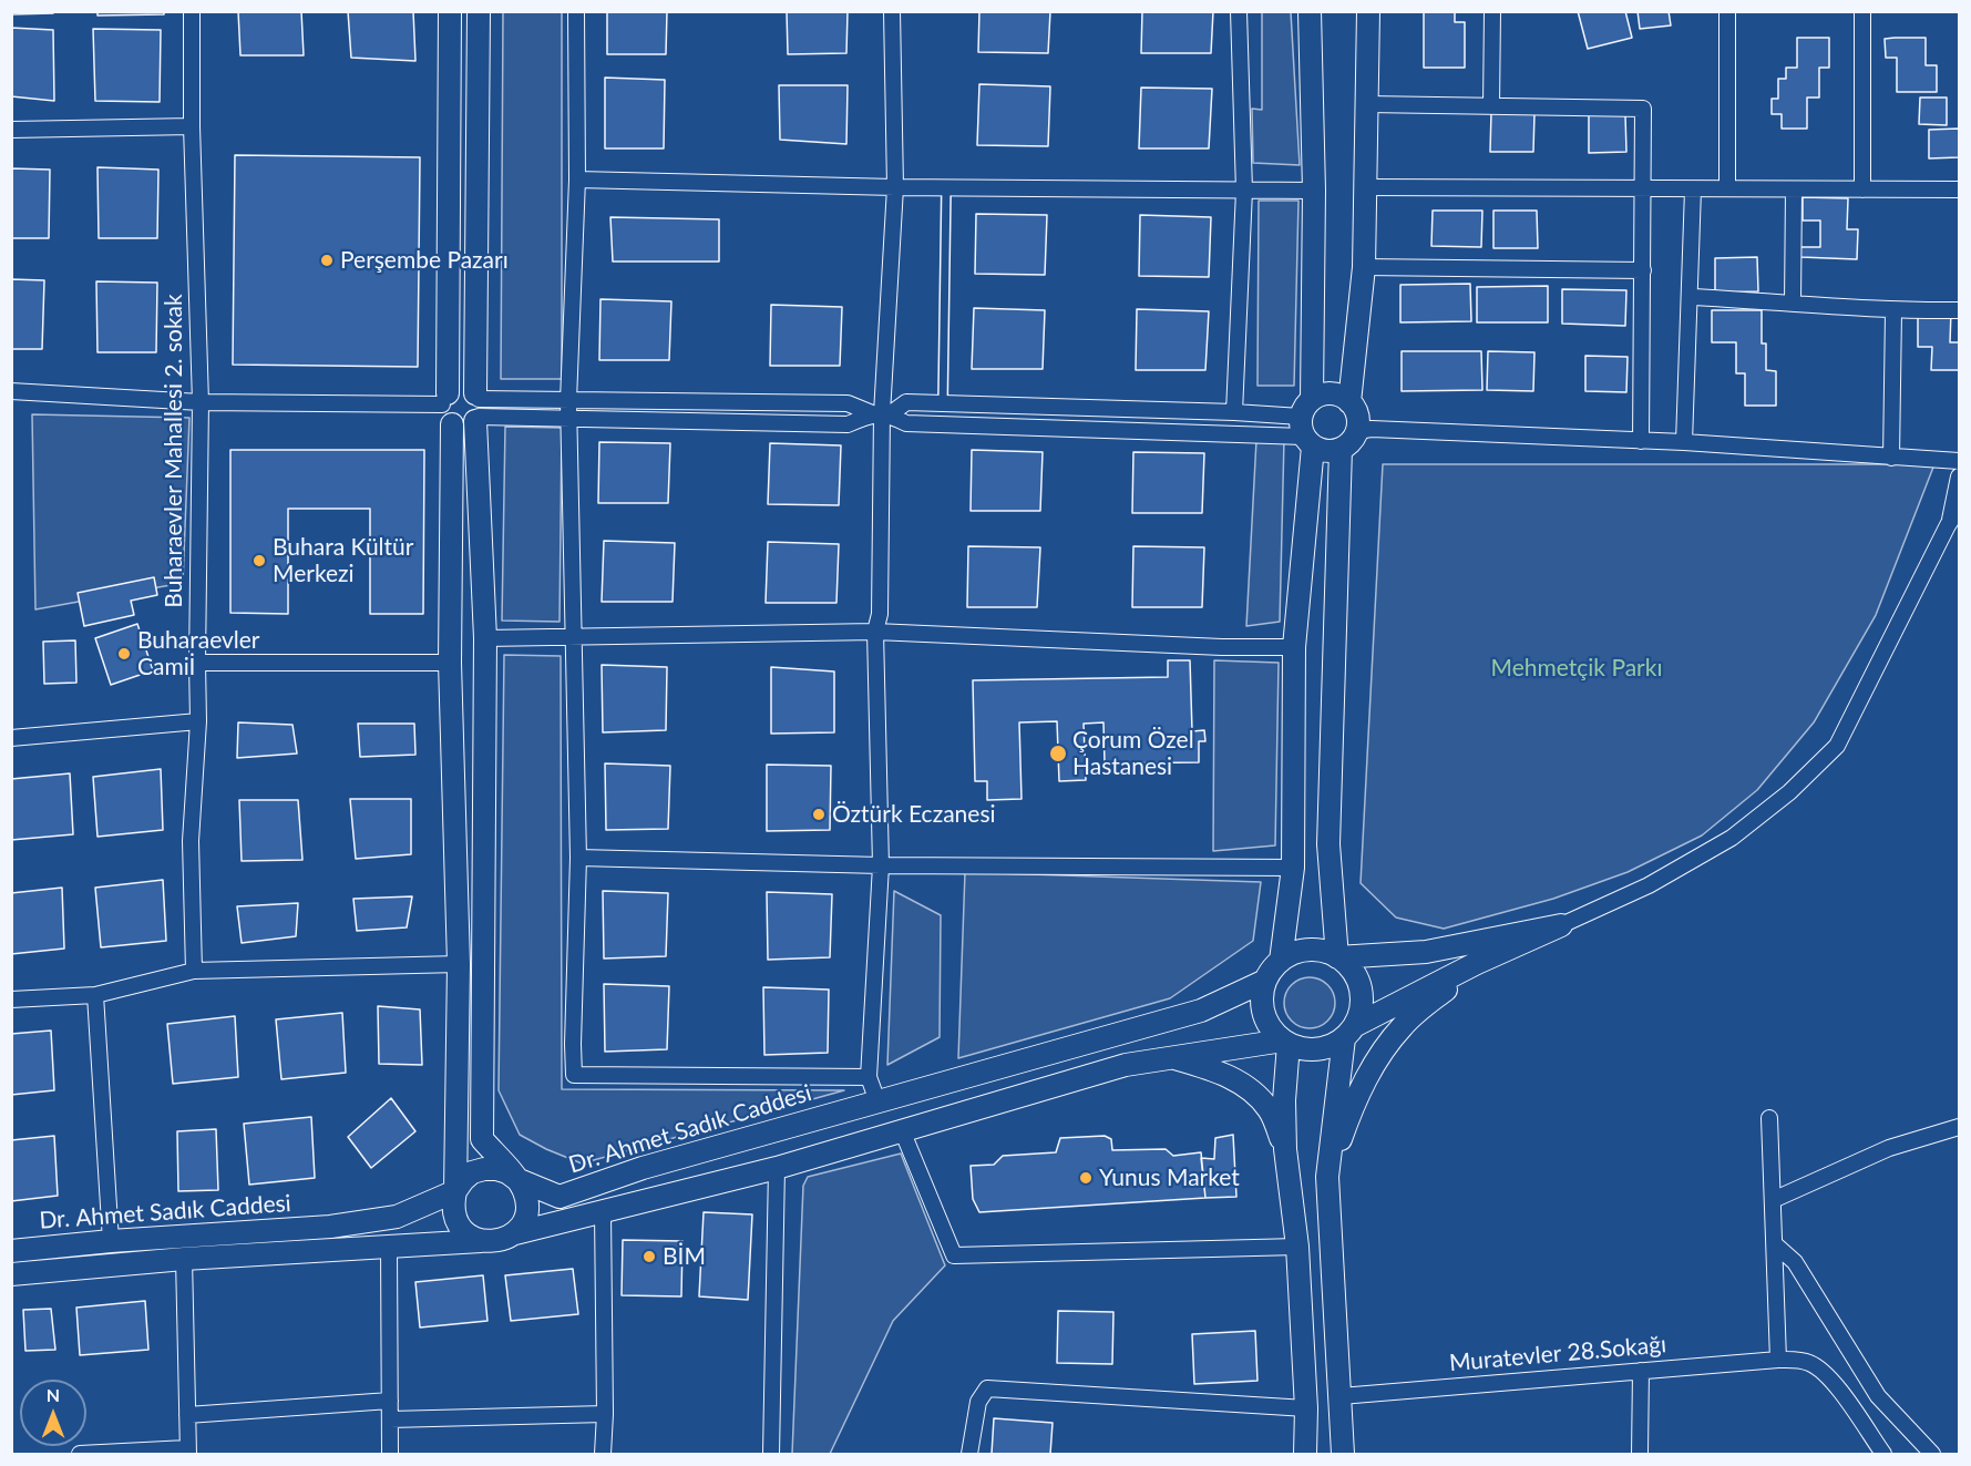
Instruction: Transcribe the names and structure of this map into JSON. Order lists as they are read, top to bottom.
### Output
{
  "streets": {
    "street": ["Buharaevler Mahallesi 2. sokak", "Dr. Ahmet Sadık Caddesi", "Muratevler 28.Sokağı"]
  },
  "parks": ["Mehmetçik Parkı"],
  "places": [
    "Perşembe Pazarı",
    "Buhara Kültür Merkezi",
    "Buharaevler Camiİ",
    "Çorum Özel Hastanesi",
    "Öztürk Eczanesi",
    "Yunus Market",
    "BİM"
  ],
  "north": "top"
}
